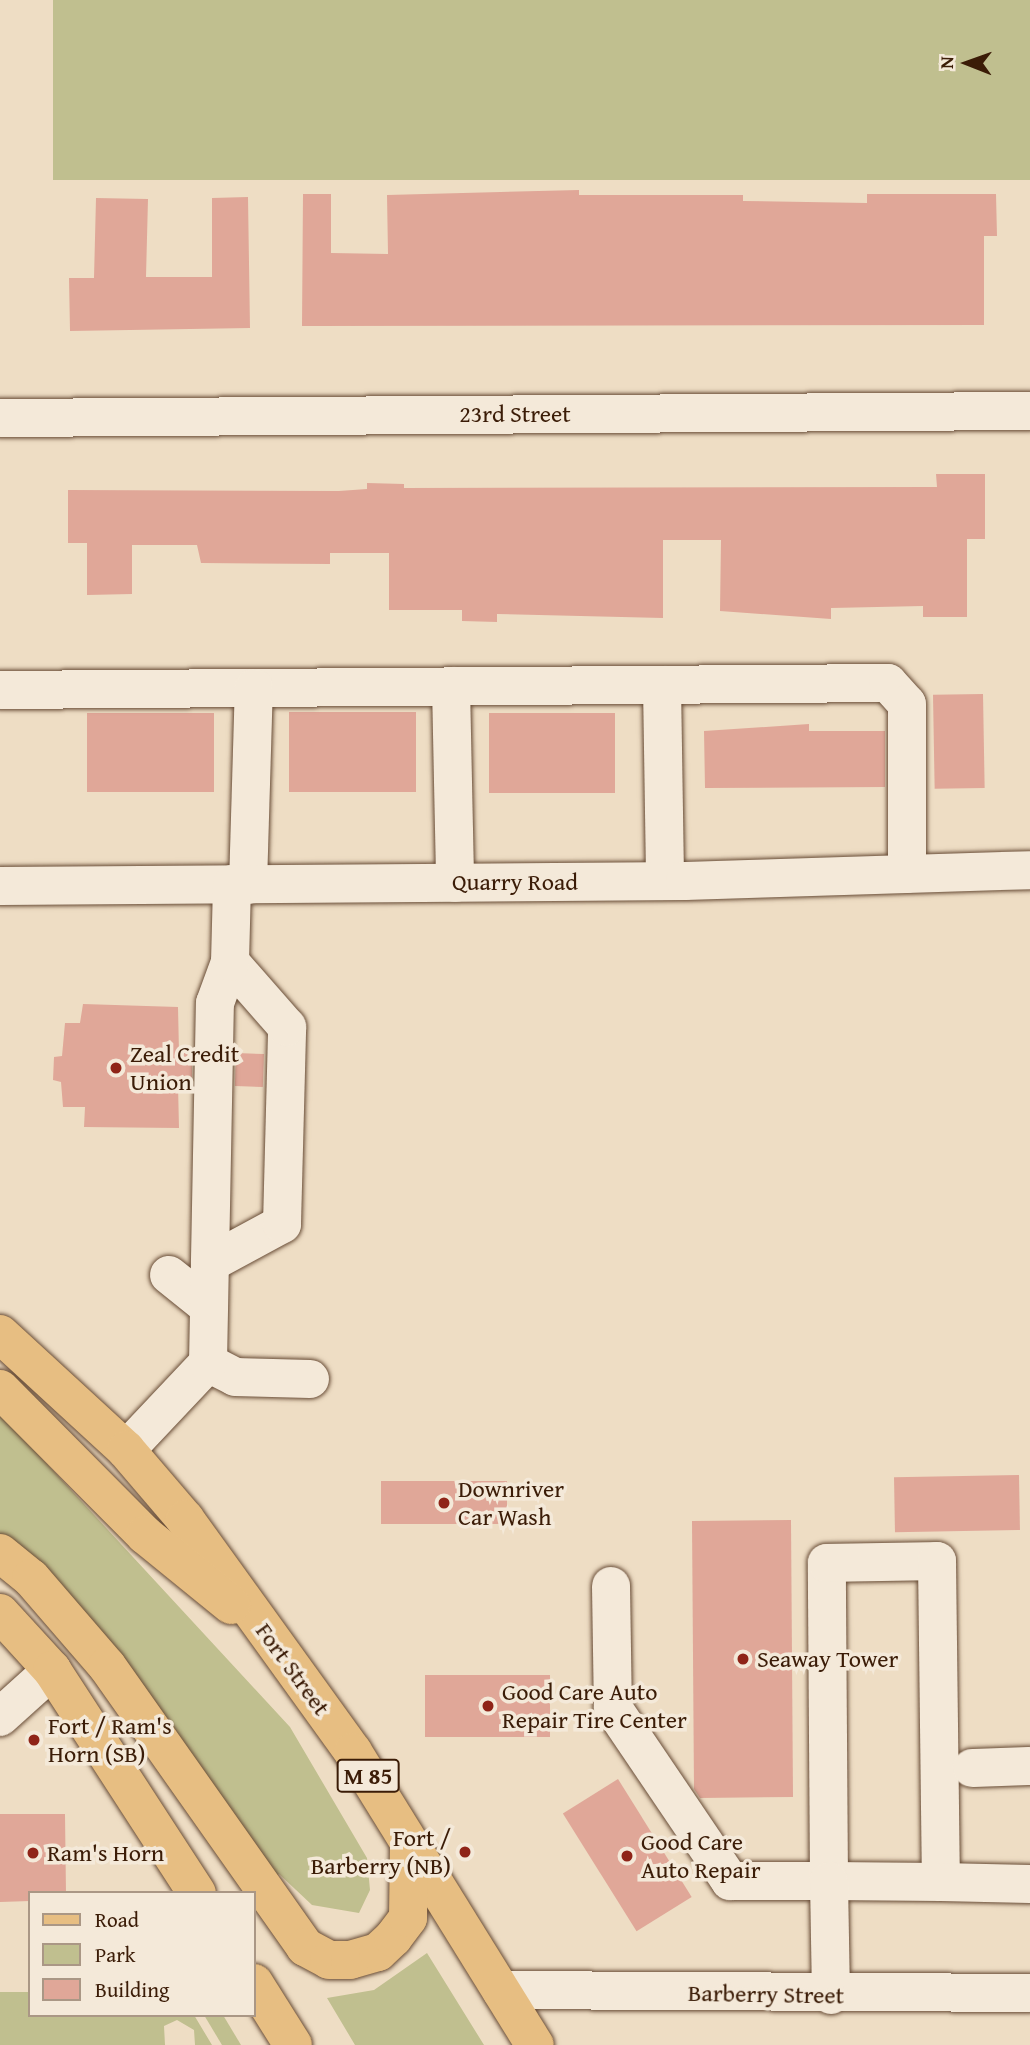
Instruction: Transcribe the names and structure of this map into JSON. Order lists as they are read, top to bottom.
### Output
{
  "streets": {
    "main road": ["Fort Street", "M 85"],
    "street": ["23rd Street", "Quarry Road", "Barberry Street"]
  },
  "crossings": [
    ["Fort Street", "Barberry Street"]
  ],
  "places": [
    "Zeal Credit Union",
    "Downriver Car Wash",
    "Seaway Tower",
    "Good Care Auto Repair Tire Center",
    "Fort / Ram's Horn (SB)",
    "Fort / Barberry (NB)",
    "Ram's Horn",
    "Good Care Auto Repair"
  ],
  "legend": ["Road", "Park", "Building"],
  "north": "left"
}
